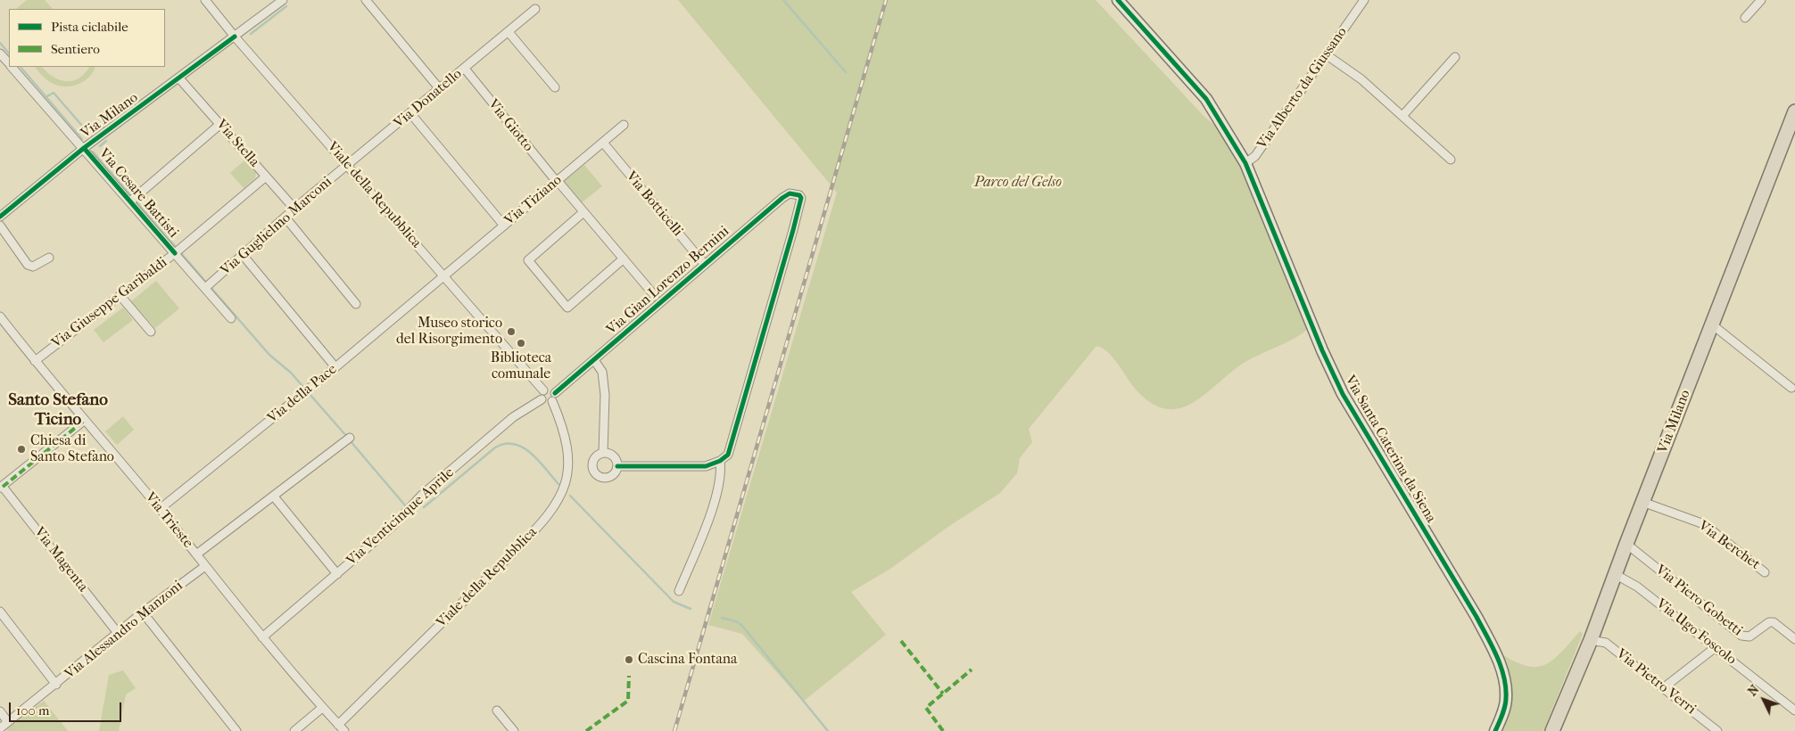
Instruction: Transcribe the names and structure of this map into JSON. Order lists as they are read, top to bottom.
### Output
{
  "streets": {
    "main road": ["Via Milano"],
    "street": [
      "Via Alberto da Giussano",
      "Via Donatello",
      "Via Giotto",
      "Via Stella",
      "Via Cesare Battisti",
      "Viale della Repubblica",
      "Via Tiziano",
      "Via Botticelli",
      "Via Guglielmo Marconi",
      "Via Gian Lorenzo Bernini",
      "Via Giuseppe Garibaldi",
      "Via della Pace",
      "Via Santa Caterina da Siena",
      "Via Venticinque Aprile",
      "Via Trieste",
      "Via Berchet",
      "Via Magenta",
      "Via Piero Gobetti",
      "Via Alessandro Manzoni",
      "Via Ugo Foscolo",
      "Via Pietro Verri"
    ]
  },
  "crossings": [
    ["Via Alberto da Giussano", "Via Santa Caterina da Siena"],
    ["Via Donatello", "Via Giotto"],
    ["Via Donatello", "Viale della Repubblica"],
    ["Via Donatello", "Via Guglielmo Marconi"],
    ["Via Milano", "Via Stella"],
    ["Via Milano", "Via Cesare Battisti"],
    ["Via Milano", "Viale della Repubblica"],
    ["Via Milano", "Via Berchet"],
    ["Via Milano", "Via Piero Gobetti"],
    ["Via Milano", "Via Ugo Foscolo"],
    ["Via Milano", "Via Pietro Verri"],
    ["Via Giotto", "Via Tiziano"],
    ["Via Stella", "Via Guglielmo Marconi"],
    ["Via Stella", "Via Giuseppe Garibaldi"],
    ["Via Cesare Battisti", "Via Guglielmo Marconi"],
    ["Via Cesare Battisti", "Via Giuseppe Garibaldi"],
    ["Viale della Repubblica", "Via Tiziano"],
    ["Viale della Repubblica", "Via Guglielmo Marconi"],
    ["Viale della Repubblica", "Via Gian Lorenzo Bernini"],
    ["Viale della Repubblica", "Via della Pace"],
    ["Viale della Repubblica", "Via Venticinque Aprile"],
    ["Viale della Repubblica", "Via Trieste"],
    ["Via Tiziano", "Via Botticelli"],
    ["Via Tiziano", "Via della Pace"],
    ["Via Botticelli", "Via Gian Lorenzo Bernini"],
    ["Via Gian Lorenzo Bernini", "Via Venticinque Aprile"],
    ["Via Giuseppe Garibaldi", "Via Trieste"],
    ["Via della Pace", "Via Trieste"],
    ["Via Venticinque Aprile", "Via Trieste"],
    ["Via Trieste", "Via Alessandro Manzoni"],
    ["Via Magenta", "Via Alessandro Manzoni"]
  ],
  "districts": ["Santo Stefano Ticino"],
  "parks": ["Parco del Gelso"],
  "places": [
    "Museo storico del Risorgimento",
    "Biblioteca comunale",
    "Chiesa di Santo Stefano",
    "Cascina Fontana"
  ],
  "legend": ["Pista ciclabile", "Sentiero"],
  "scale_bar": "100 m",
  "north": "top left"
}
